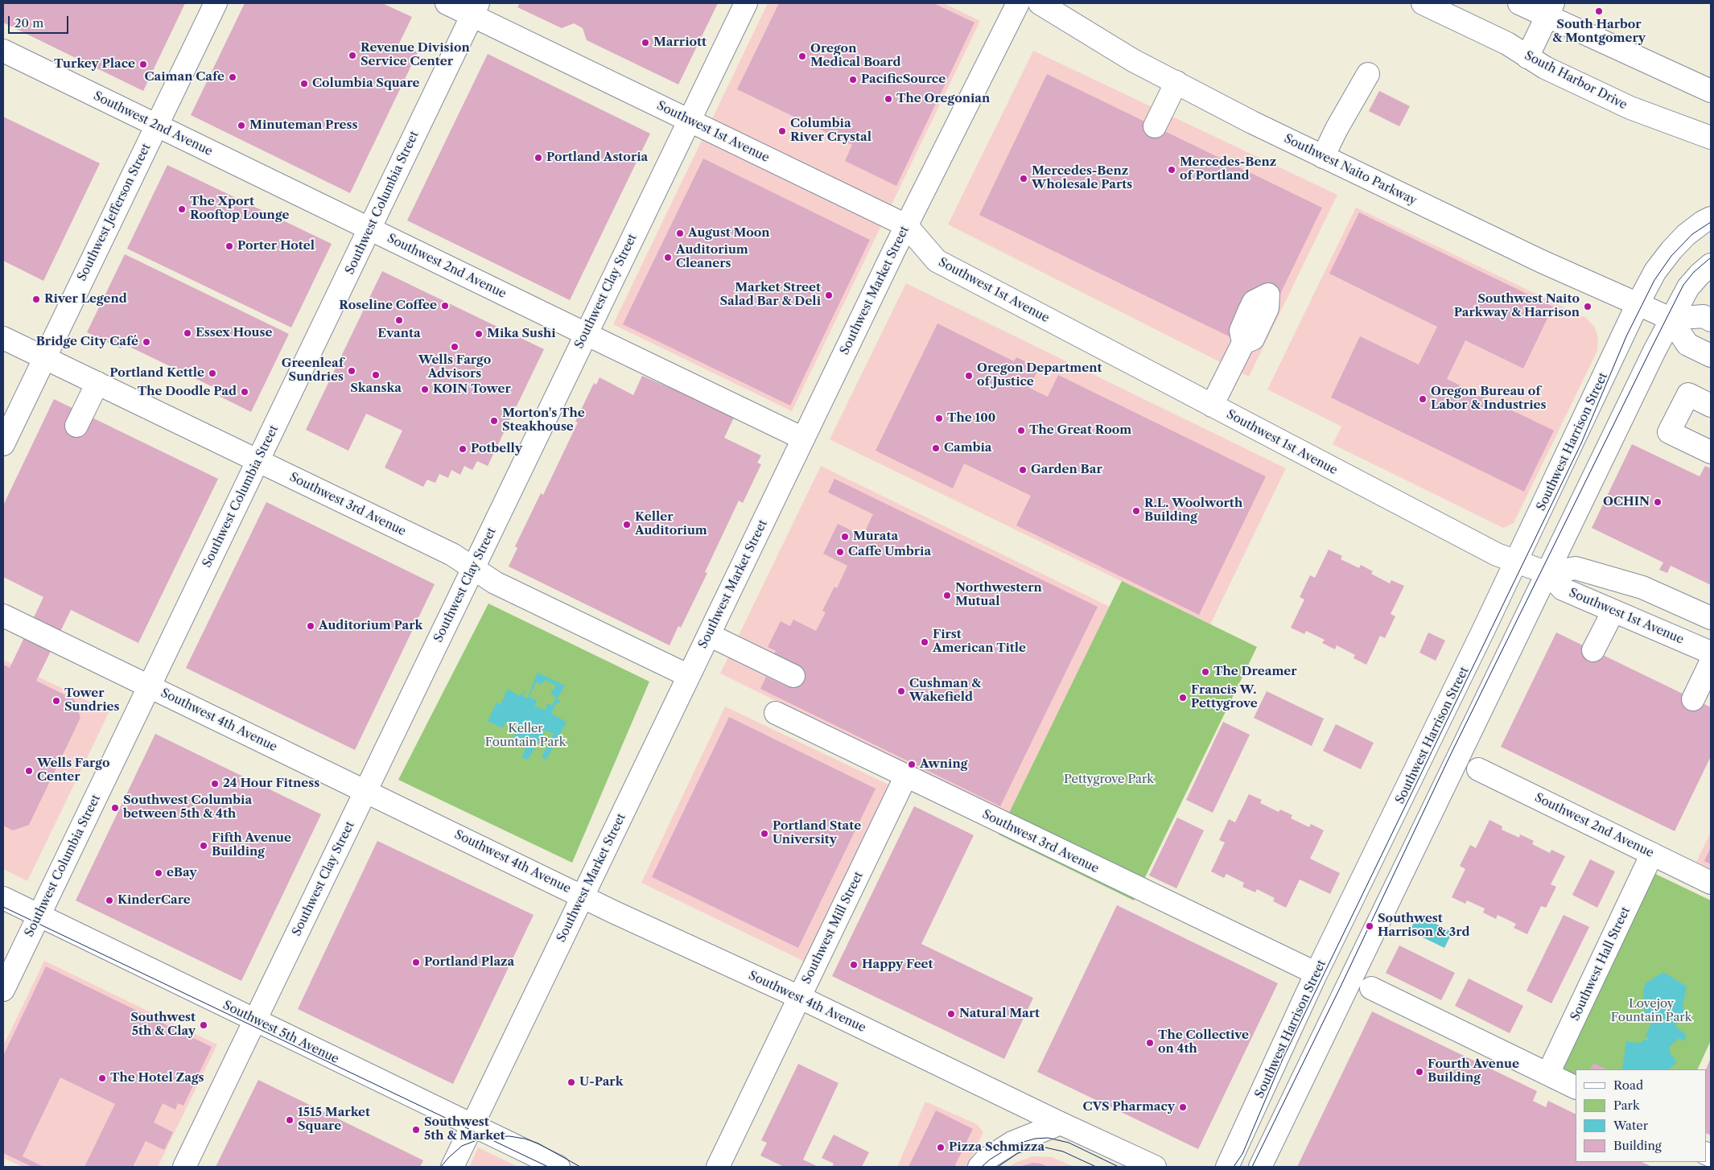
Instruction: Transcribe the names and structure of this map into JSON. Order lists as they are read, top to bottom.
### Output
{
  "streets": {
    "main road": [
      "South Harbor Drive",
      "Southwest 2nd Avenue",
      "Southwest 1st Avenue",
      "Southwest Naito Parkway",
      "Southwest Columbia Street",
      "Southwest Jefferson Street",
      "Southwest Market Street",
      "Southwest Clay Street",
      "Southwest Harrison Street",
      "Southwest 3rd Avenue",
      "Southwest 4th Avenue",
      "Southwest Mill Street",
      "Southwest Hall Street",
      "Southwest 5th Avenue"
    ]
  },
  "crossings": [
    ["Southwest 2nd Avenue", "Southwest Columbia Street"],
    ["Southwest 2nd Avenue", "Southwest Jefferson Street"],
    ["Southwest 2nd Avenue", "Southwest Market Street"],
    ["Southwest 2nd Avenue", "Southwest Clay Street"],
    ["Southwest 2nd Avenue", "Southwest Hall Street"],
    ["Southwest 1st Avenue", "Southwest Columbia Street"],
    ["Southwest 1st Avenue", "Southwest Market Street"],
    ["Southwest 1st Avenue", "Southwest Clay Street"],
    ["Southwest 1st Avenue", "Southwest Harrison Street"],
    ["Southwest Naito Parkway", "Southwest Harrison Street"],
    ["Southwest Columbia Street", "Southwest 3rd Avenue"],
    ["Southwest Columbia Street", "Southwest 4th Avenue"],
    ["Southwest Columbia Street", "Southwest 5th Avenue"],
    ["Southwest Jefferson Street", "Southwest 3rd Avenue"],
    ["Southwest Market Street", "Southwest 3rd Avenue"],
    ["Southwest Market Street", "Southwest 4th Avenue"],
    ["Southwest Market Street", "Southwest 5th Avenue"],
    ["Southwest Clay Street", "Southwest 3rd Avenue"],
    ["Southwest Clay Street", "Southwest 4th Avenue"],
    ["Southwest Clay Street", "Southwest 5th Avenue"],
    ["Southwest 3rd Avenue", "Southwest Mill Street"],
    ["Southwest 4th Avenue", "Southwest Mill Street"]
  ],
  "parks": ["Keller Fountain Park", "Pettygrove Park", "Lovejoy Fountain Park"],
  "places": [
    "South Harbor & Montgomery",
    "Marriott",
    "Revenue Division Service Center",
    "Oregon Medical Board",
    "Turkey Place",
    "Caiman Cafe",
    "PacificSource",
    "Columbia Square",
    "The Oregonian",
    "Minuteman Press",
    "Columbia River Crystal",
    "Portland Astoria",
    "Mercedes-Benz of Portland",
    "Mercedes-Benz Wholesale Parts",
    "The Xport Rooftop Lounge",
    "August Moon",
    "Porter Hotel",
    "Auditorium Cleaners",
    "Market Street Salad Bar & Deli",
    "River Legend",
    "Roseline Coffee",
    "Southwest Naito Parkway & Harrison",
    "Evanta",
    "Essex House",
    "Mika Sushi",
    "Bridge City Café",
    "Wells Fargo Advisors",
    "Greenleaf Sundries",
    "Portland Kettle",
    "Skanska",
    "Oregon Department of Justice",
    "KOIN Tower",
    "The Doodle Pad",
    "Oregon Bureau of Labor & Industries",
    "The 100",
    "Morton's The Steakhouse",
    "The Great Room",
    "Cambia",
    "Potbelly",
    "Garden Bar",
    "OCHIN",
    "R.L. Woolworth Building",
    "Keller Auditorium",
    "Murata",
    "Caffe Umbria",
    "Northwestern Mutual",
    "Auditorium Park",
    "First American Title",
    "The Dreamer",
    "Cushman & Wakefield",
    "Francis W. Pettygrove",
    "Tower Sundries",
    "Awning",
    "Wells Fargo Center",
    "24 Hour Fitness",
    "Southwest Columbia between 5th & 4th",
    "Portland State University",
    "Fifth Avenue Building",
    "eBay",
    "KinderCare",
    "Southwest Harrison & 3rd",
    "Portland Plaza",
    "Happy Feet",
    "Natural Mart",
    "Southwest 5th & Clay",
    "The Collective on 4th",
    "Fourth Avenue Building",
    "The Hotel Zags",
    "U-Park",
    "CVS Pharmacy",
    "1515 Market Square",
    "Southwest 5th & Market",
    "Pizza Schmizza"
  ],
  "legend": [
    "Road",
    "Park",
    "Water",
    "Building"
  ],
  "scale_bar": "20 m"
}
